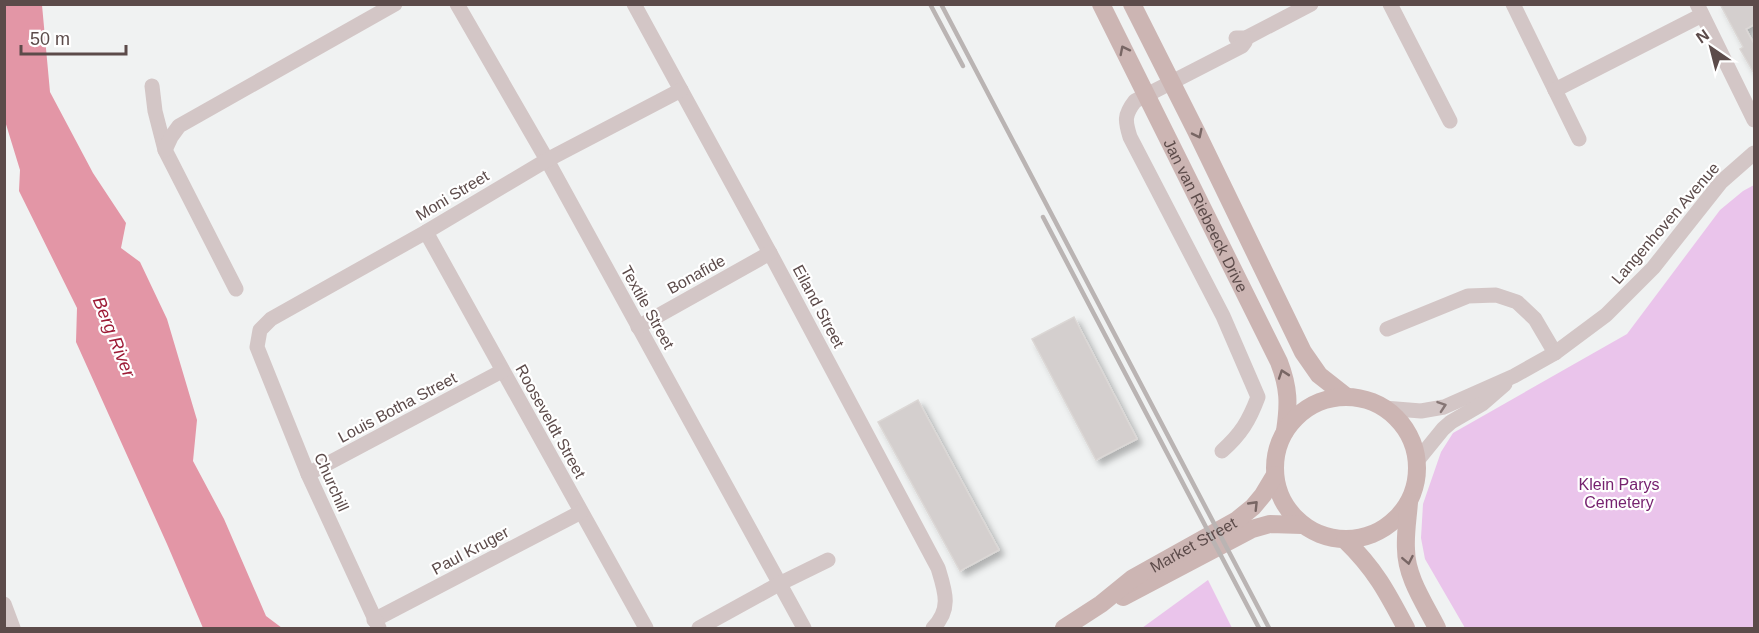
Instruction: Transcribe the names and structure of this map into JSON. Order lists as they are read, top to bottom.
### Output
{
  "streets": {
    "main road": ["Jan van Riebeeck Drive", "Market Street"],
    "street": [
      "Moni Street",
      "Langenhoven Avenue",
      "Bonafide",
      "Eiland Street",
      "Textile Street",
      "Louis Botha Street",
      "Rooseveldt Street",
      "Churchill",
      "Paul Kruger"
    ]
  },
  "crossings": [
    ["Moni Street", "Eiland Street"],
    ["Moni Street", "Textile Street"],
    ["Moni Street", "Rooseveldt Street"],
    ["Moni Street", "Churchill"],
    ["Jan van Riebeeck Drive", "Langenhoven Avenue"],
    ["Jan van Riebeeck Drive", "Market Street"],
    ["Langenhoven Avenue", "Market Street"],
    ["Bonafide", "Eiland Street"],
    ["Bonafide", "Textile Street"],
    ["Louis Botha Street", "Rooseveldt Street"],
    ["Louis Botha Street", "Churchill"],
    ["Rooseveldt Street", "Paul Kruger"],
    ["Churchill", "Paul Kruger"]
  ],
  "water": ["Berg River"],
  "parks": ["Klein Parys Cemetery"],
  "scale_bar": "50 m",
  "north": "top left"
}
